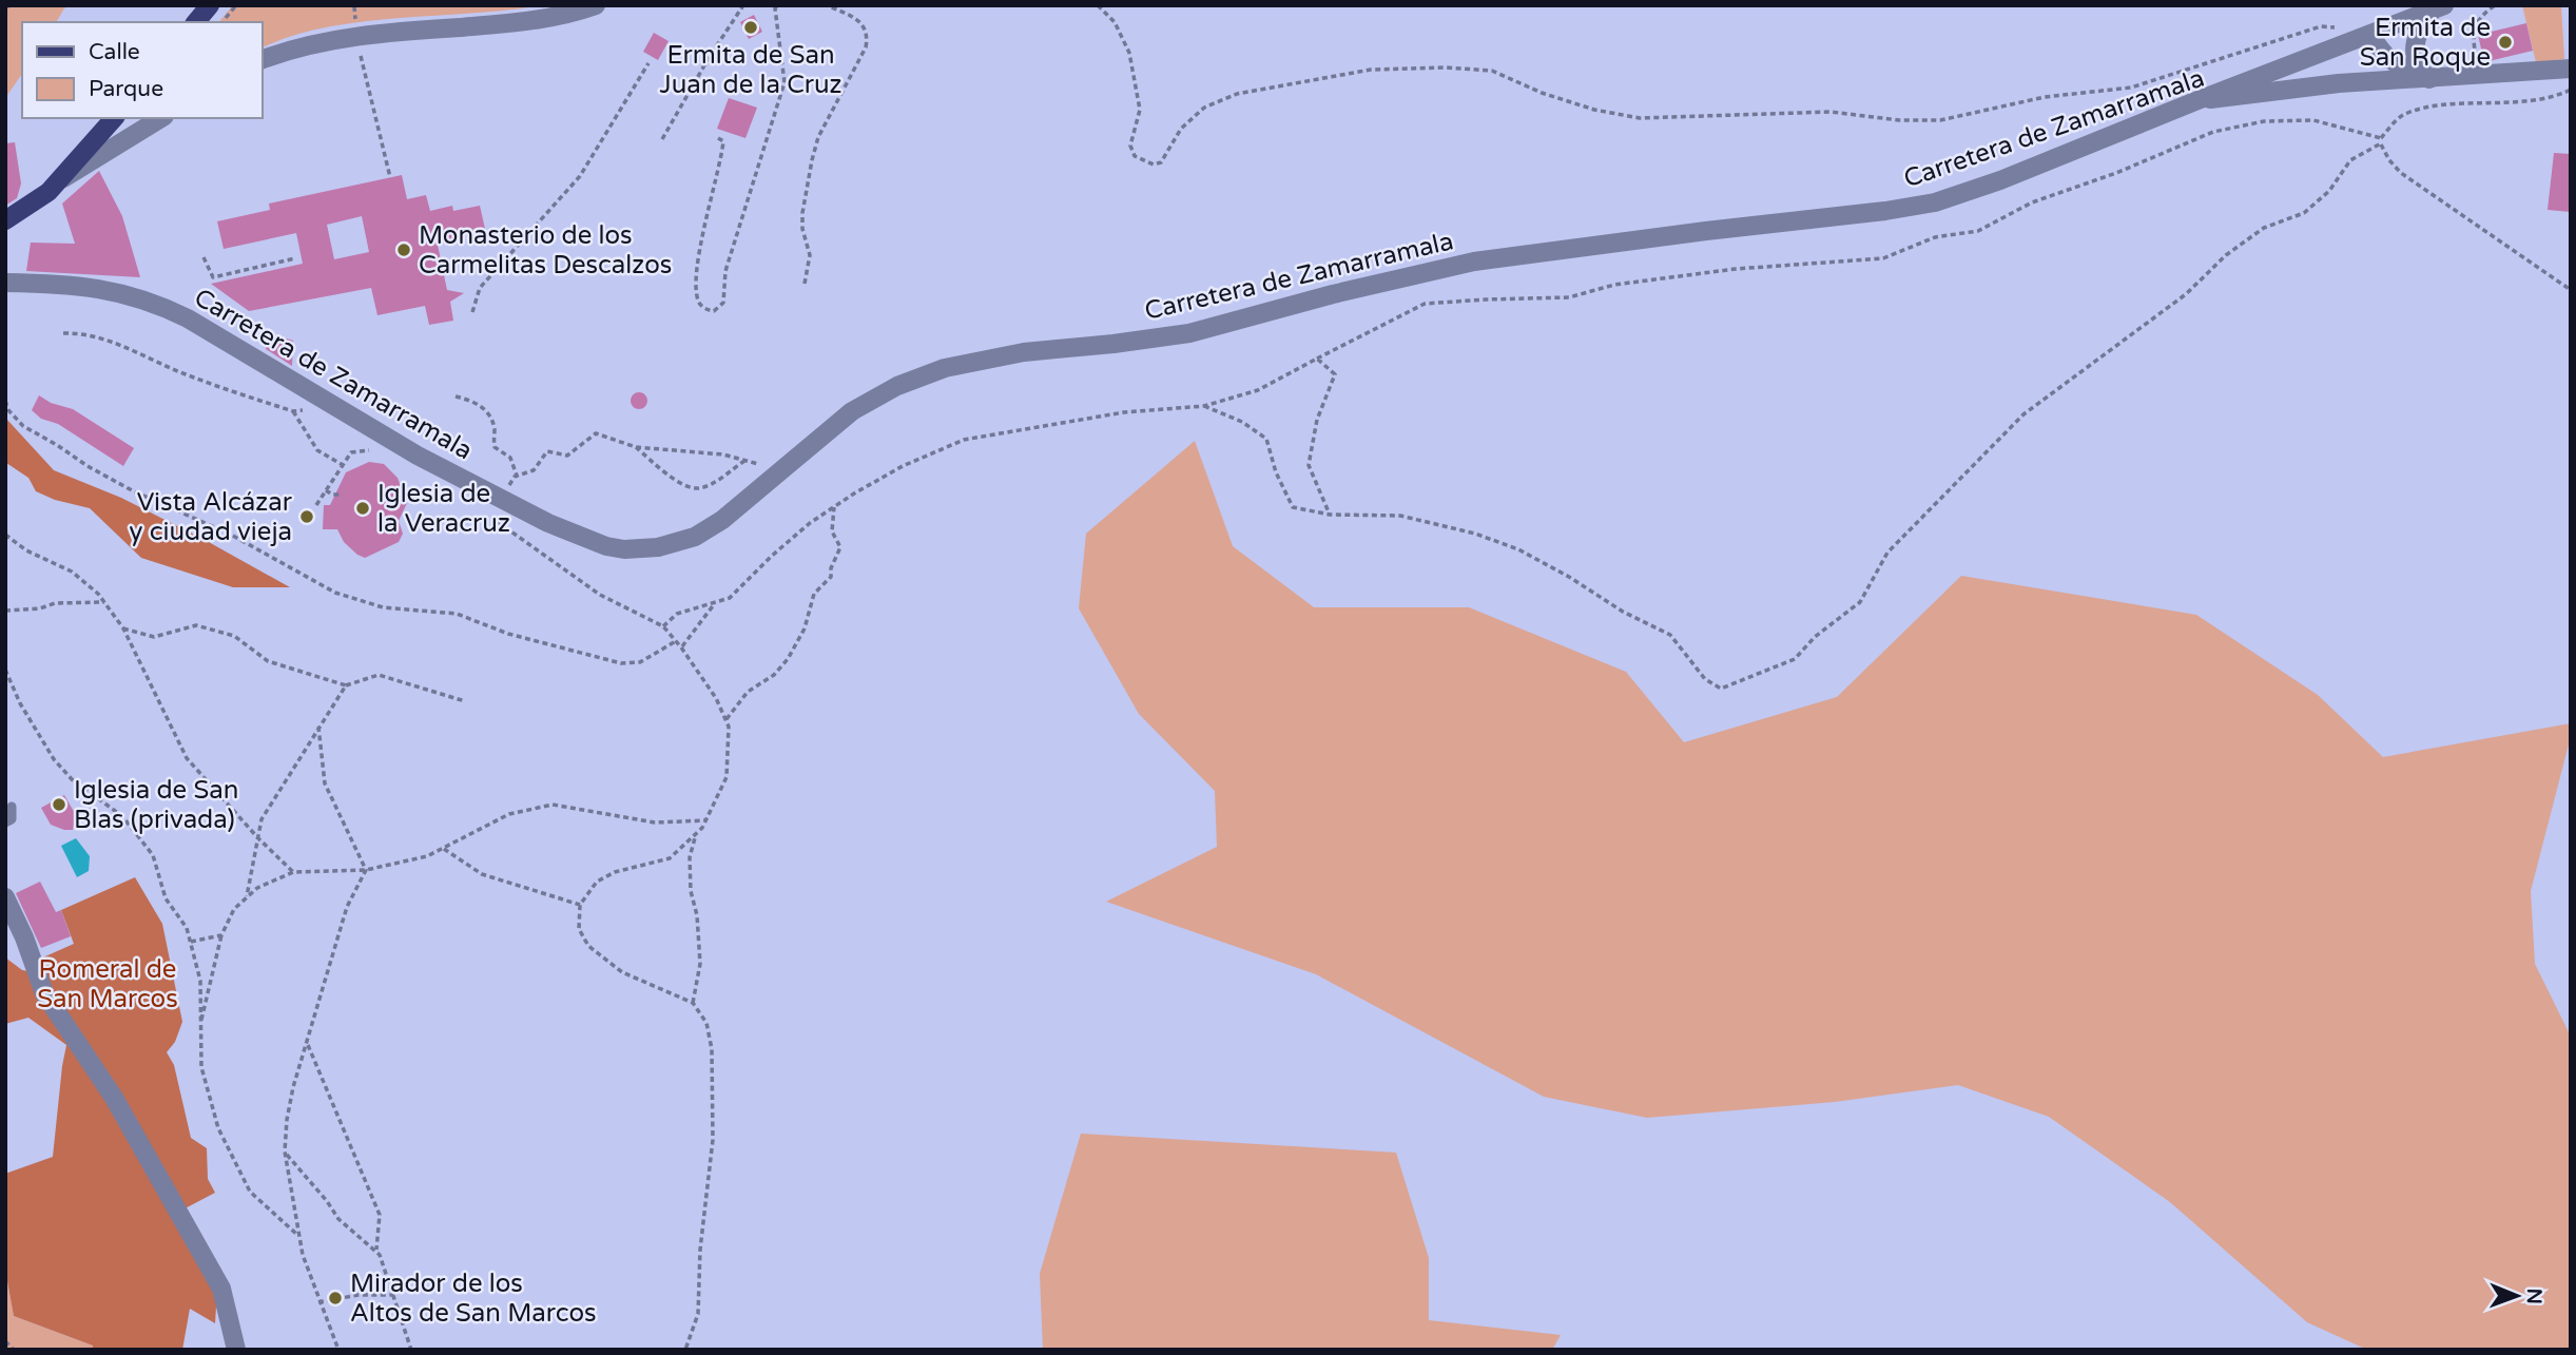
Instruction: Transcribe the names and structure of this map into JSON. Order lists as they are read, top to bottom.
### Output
{
  "streets": {
    "street": ["Carretera de Zamarramala"]
  },
  "parks": ["Romeral de San Marcos"],
  "places": [
    "Ermita de San Juan de la Cruz",
    "Ermita de San Roque",
    "Monasterio de los Carmelitas Descalzos",
    "Iglesia de la Veracruz",
    "Vista Alcázar y ciudad vieja",
    "Iglesia de San Blas (privada)",
    "Mirador de los Altos de San Marcos"
  ],
  "legend": ["Calle", "Parque"],
  "north": "right"
}
